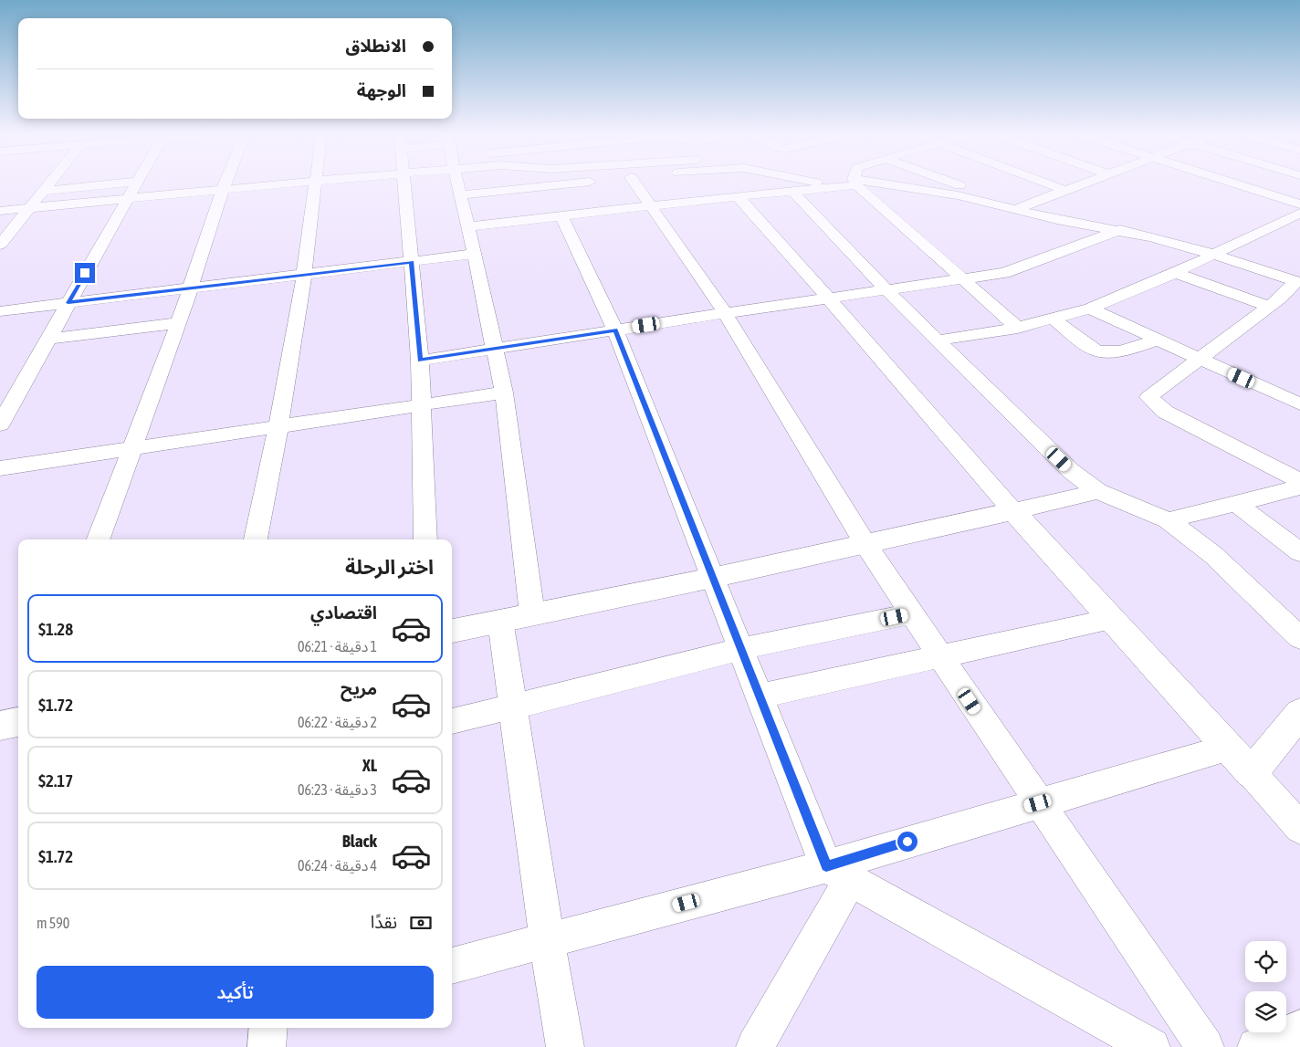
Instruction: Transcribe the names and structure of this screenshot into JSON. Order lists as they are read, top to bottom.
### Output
{
  "page": {
    "banner": ["الانطلاق", "الوجهة"],
    "heading": "اختر الرحلة",
    "list": [
      {
        "name": "اقتصادي",
        "note": "1 دقيقة · 06:21",
        "value": "$1.28"
      },
      {
        "name": "مريح",
        "note": "2 دقيقة · 06:22",
        "value": "$1.72"
      },
      {
        "name": "XL",
        "note": "3 دقيقة · 06:23",
        "value": "$2.17"
      },
      {
        "name": "Black",
        "note": "4 دقيقة · 06:24",
        "value": "$1.72"
      }
    ],
    "pay": ["نقدًا", "590 m"],
    "buttons": "تأكيد"
  }
}
